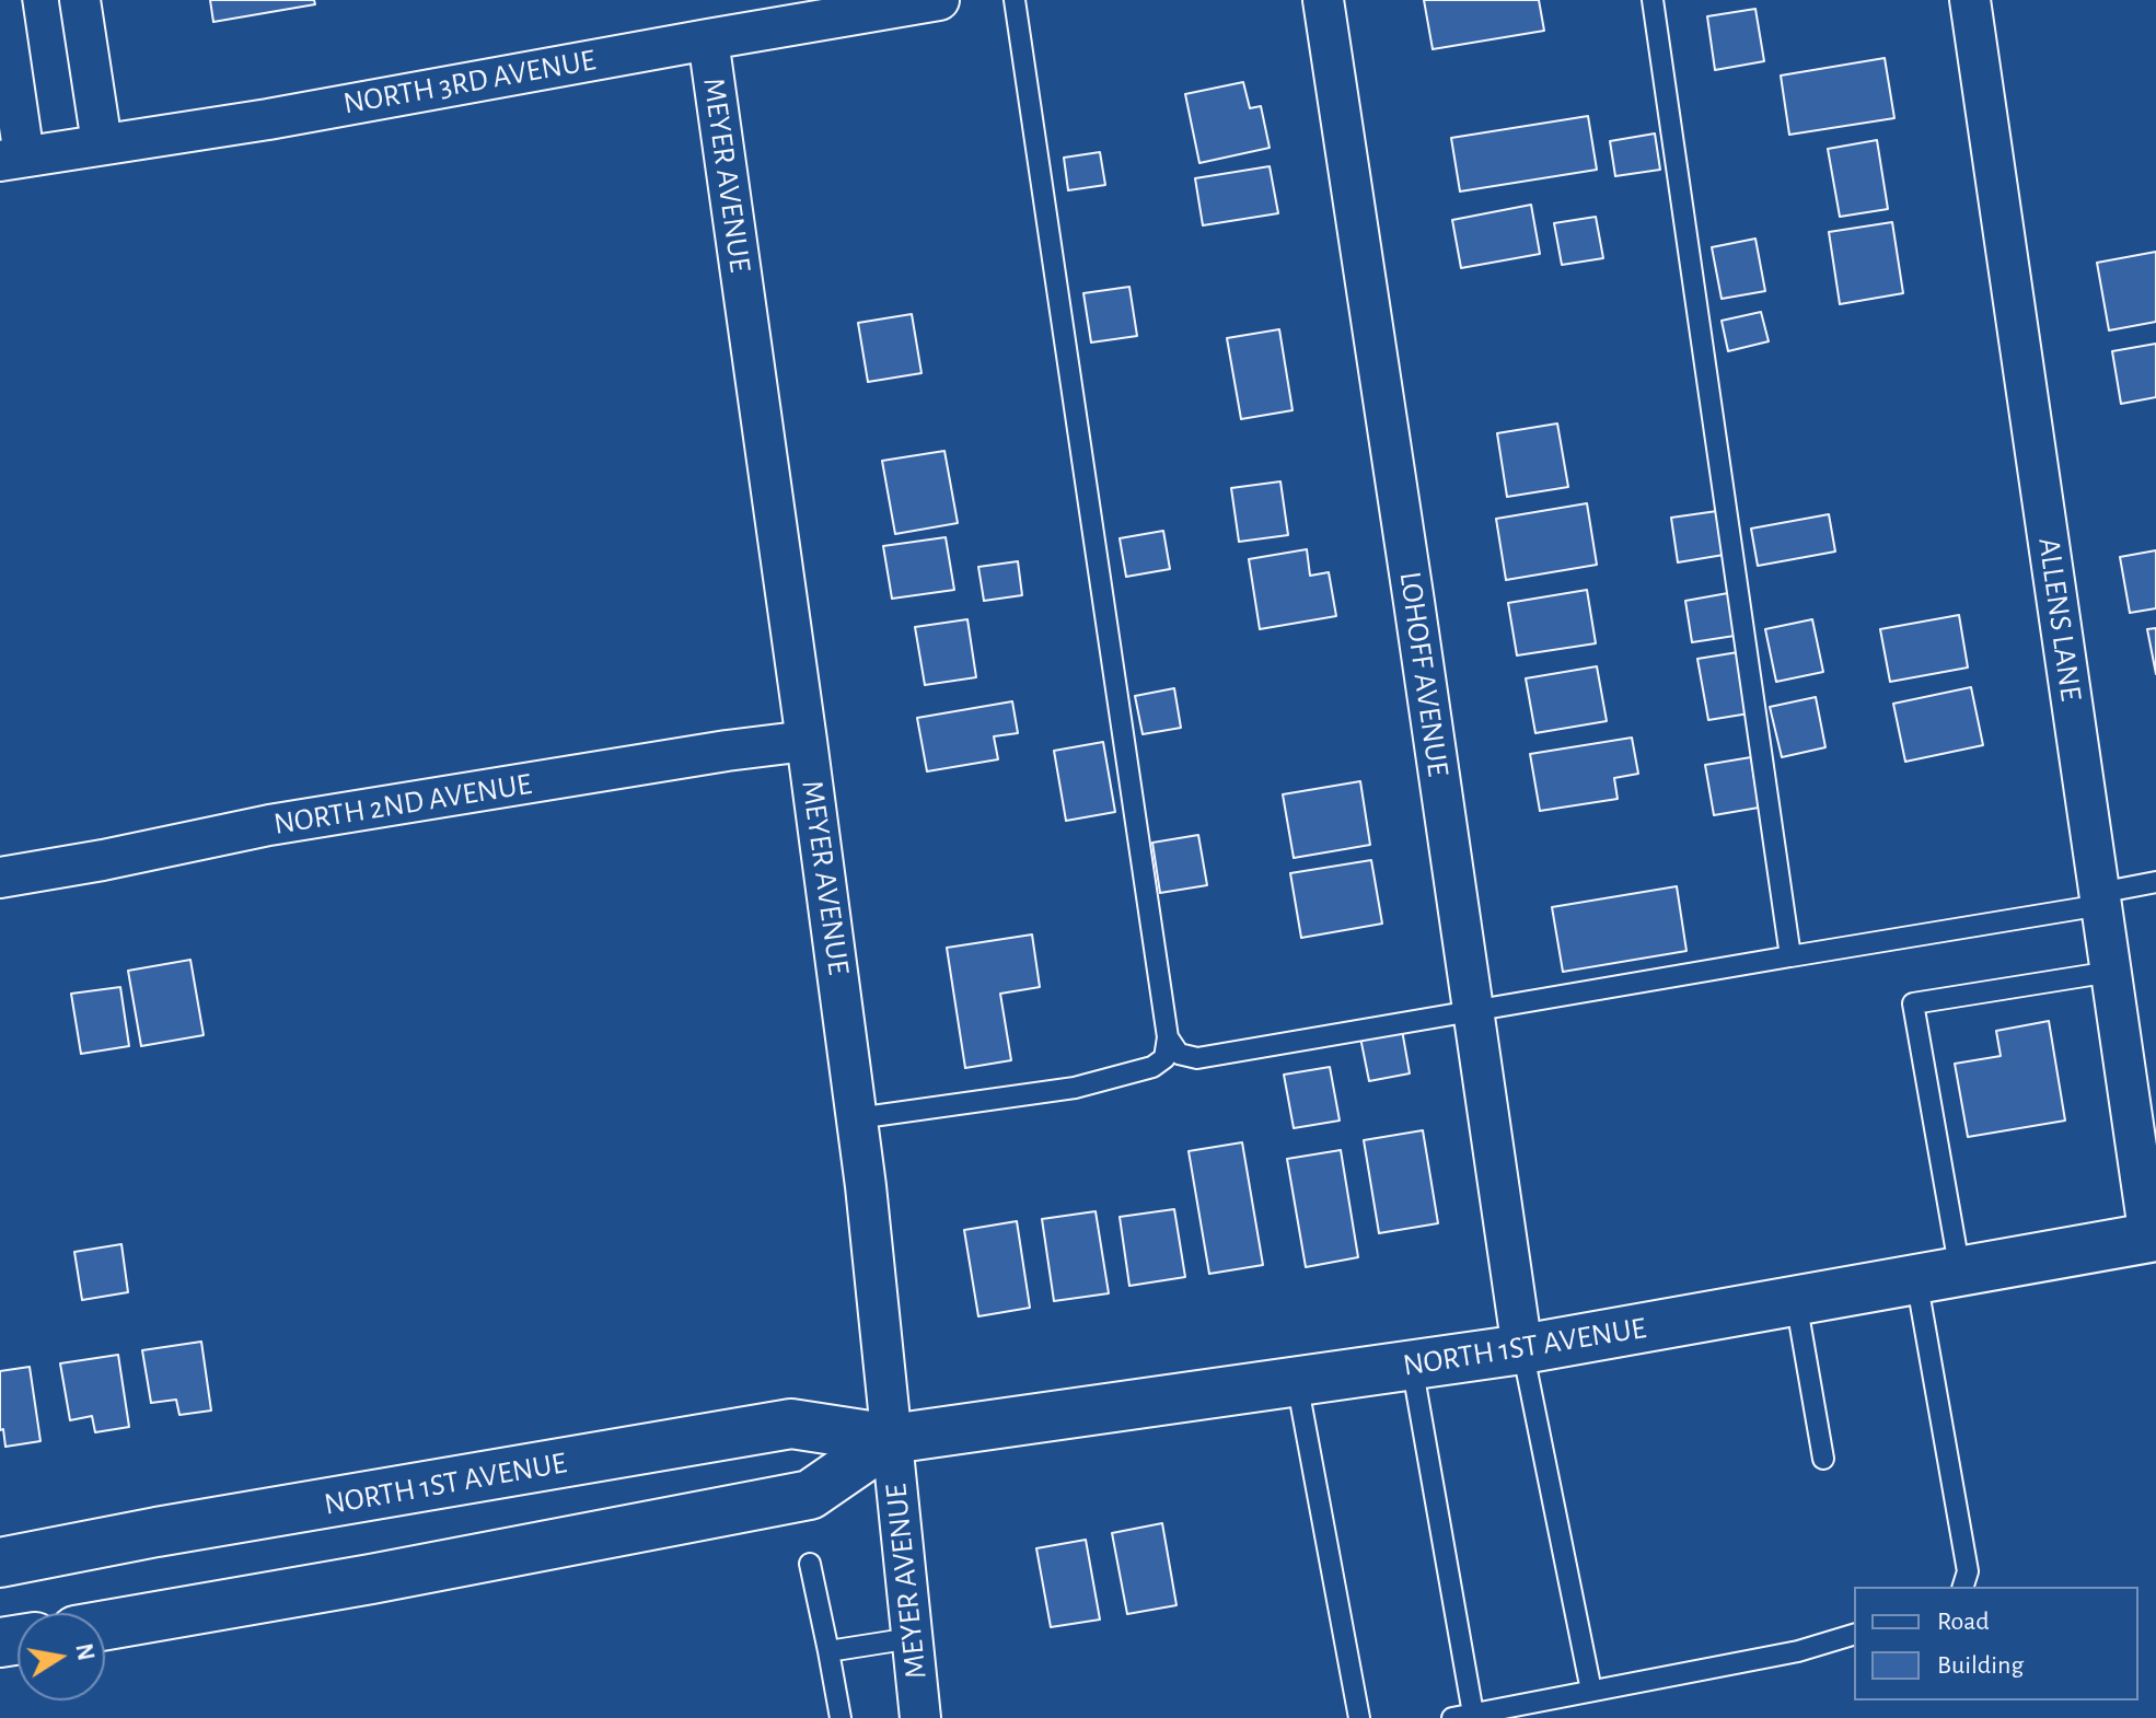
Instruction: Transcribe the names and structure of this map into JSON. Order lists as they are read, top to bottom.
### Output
{
  "streets": {
    "main road": ["NORTH 1ST AVENUE"],
    "street": [
      "NORTH 3RD AVENUE",
      "MEYER AVENUE",
      "ALLENS LANE",
      "LOHOFF AVENUE",
      "NORTH 2ND AVENUE"
    ]
  },
  "crossings": [
    ["NORTH 3RD AVENUE", "MEYER AVENUE"],
    ["MEYER AVENUE", "NORTH 2ND AVENUE"],
    ["MEYER AVENUE", "NORTH 1ST AVENUE"],
    ["ALLENS LANE", "NORTH 1ST AVENUE"],
    ["LOHOFF AVENUE", "NORTH 1ST AVENUE"]
  ],
  "legend": ["Road", "Building"],
  "north": "right"
}
